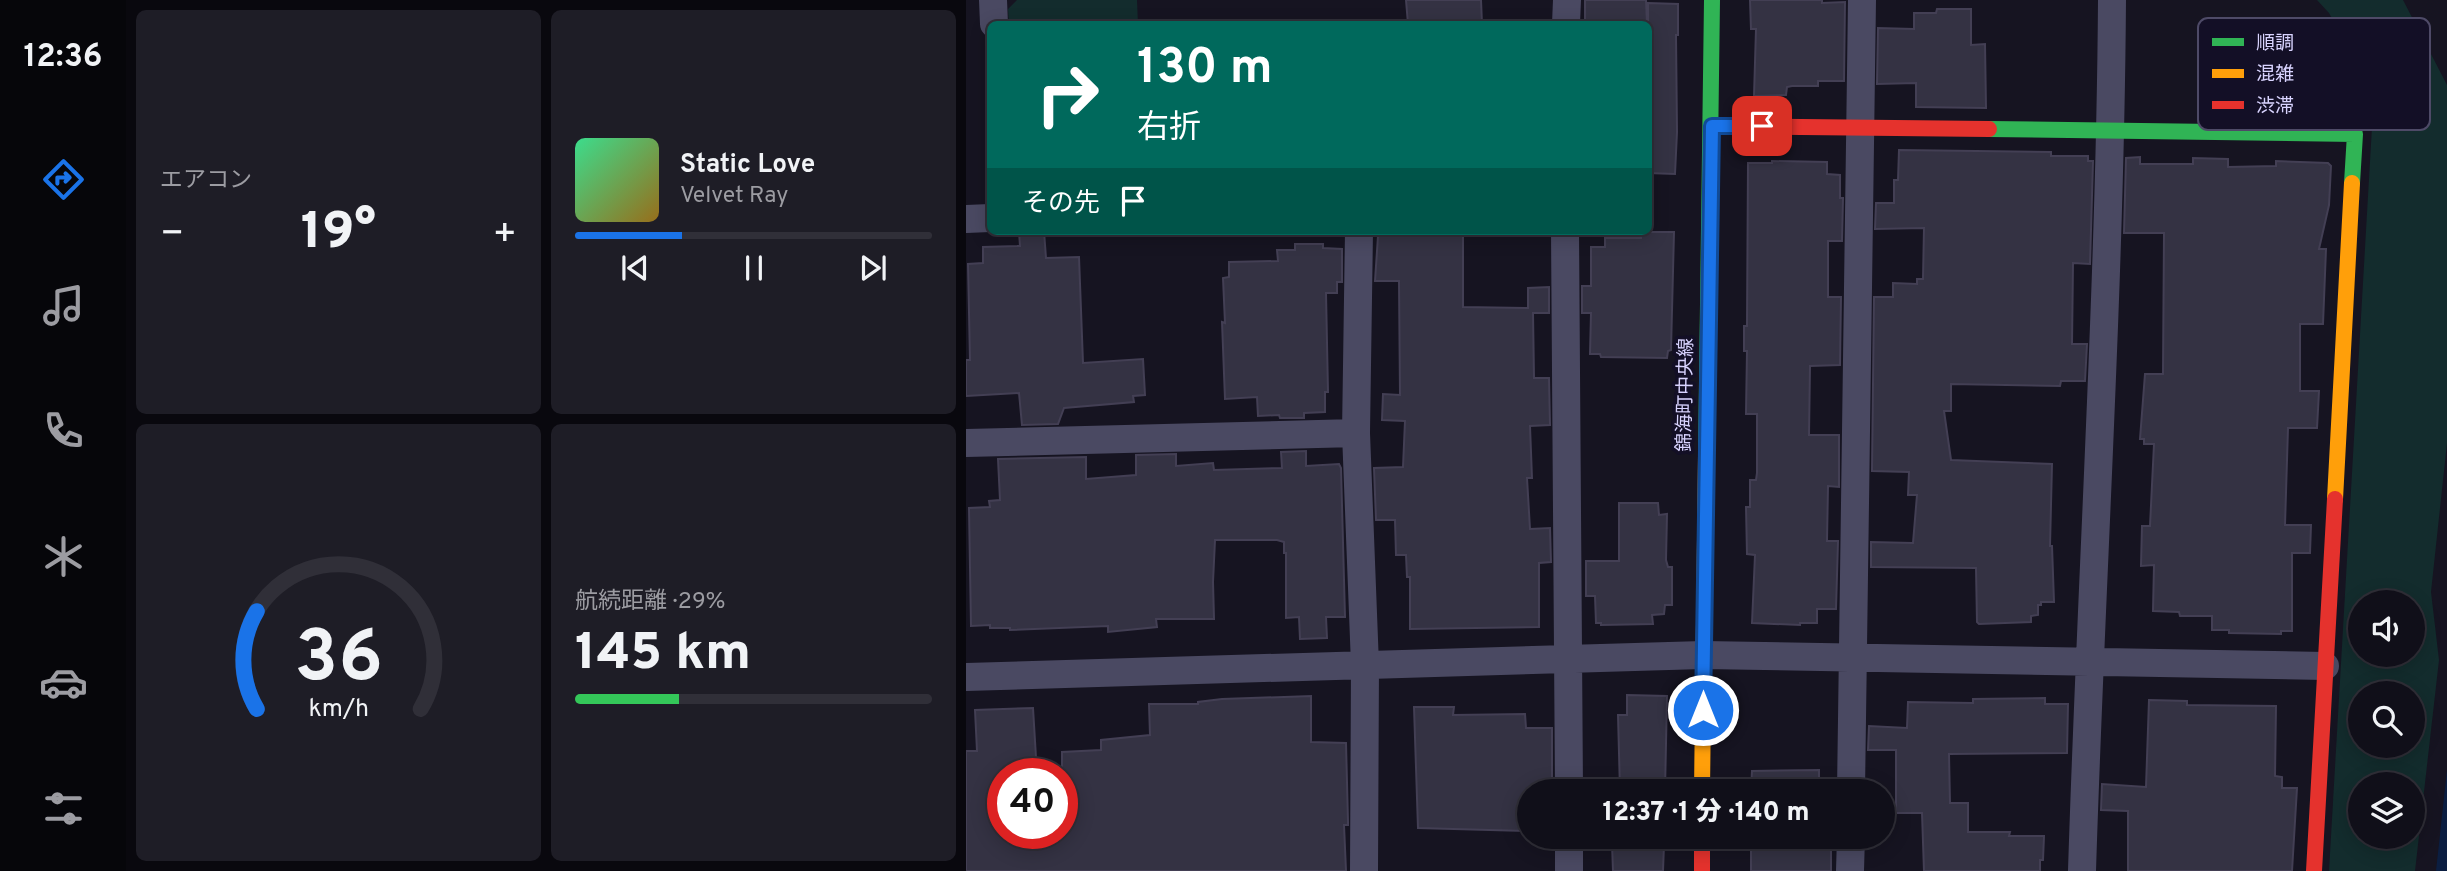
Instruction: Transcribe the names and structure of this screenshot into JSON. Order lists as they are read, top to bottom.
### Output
{
  "streets": {
    "street": ["錦海町中央線"]
  },
  "legend": ["順調", "混雑", "渋滞"],
  "page": {
    "tabs": "12:36",
    "tile": [
      "エアコン",
      ["航続距離 · 29%", "145 km"]
    ],
    "turn": ["130 m", "右折"],
    "song": ["Static Love", "Velvet Ray"],
    "then": "その先",
    "heat": ["−", "19°", "+"],
    "limit": "40",
    "trip": "12:37 · 1 分 · 140 m",
    "gauge": ["36", "km/h"]
  }
}
